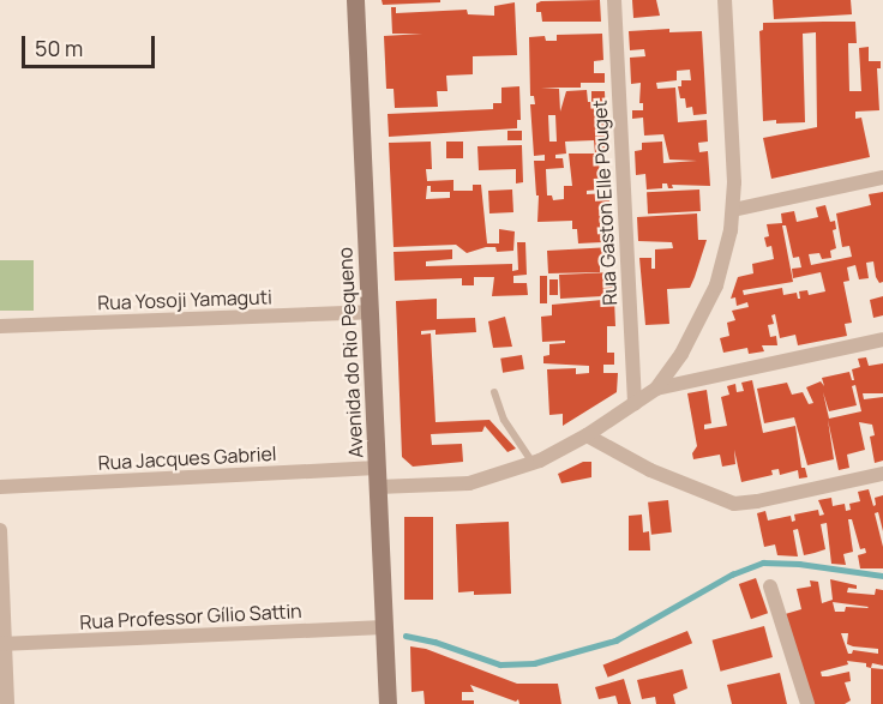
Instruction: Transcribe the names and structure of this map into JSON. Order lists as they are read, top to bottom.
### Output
{
  "streets": {
    "main road": ["Avenida do Rio Pequeno"],
    "street": [
      "Rua Gaston Elle Pouget",
      "Rua Yosoji Yamaguti",
      "Rua Jacques Gabriel",
      "Rua Professor Gílio Sattin"
    ]
  },
  "crossings": [
    ["Rua Yosoji Yamaguti", "Avenida do Rio Pequeno"],
    ["Avenida do Rio Pequeno", "Rua Jacques Gabriel"],
    ["Avenida do Rio Pequeno", "Rua Professor Gílio Sattin"]
  ],
  "scale_bar": "50 m"
}
